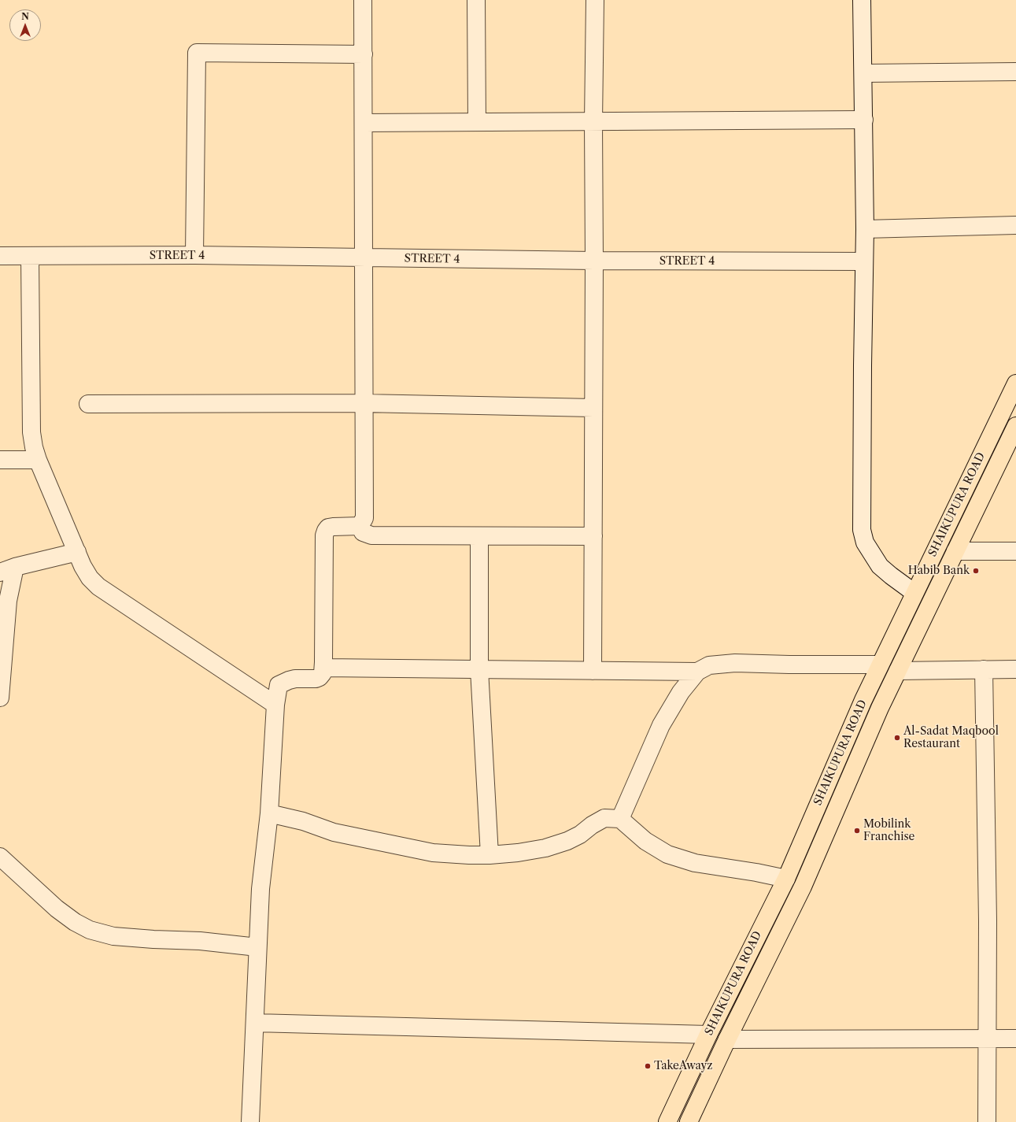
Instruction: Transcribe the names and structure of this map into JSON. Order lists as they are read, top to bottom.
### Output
{
  "streets": {
    "main road": ["SHAIKUPURA ROAD"],
    "street": ["STREET 4"]
  },
  "places": [
    "Habib Bank",
    "Al-Sadat Maqbool Restaurant",
    "Mobilink Franchise",
    "TakeAwayz"
  ],
  "north": "top"
}
